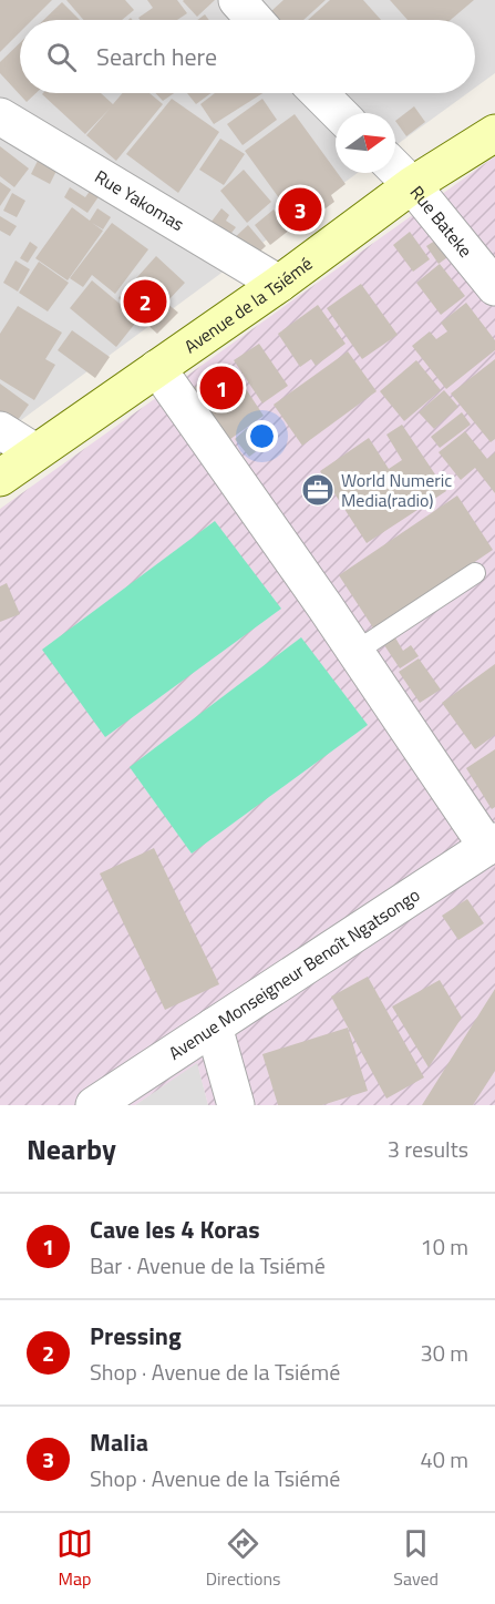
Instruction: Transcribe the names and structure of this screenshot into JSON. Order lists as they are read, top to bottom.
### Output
{
  "streets": {
    "main road": ["Avenue de la Tsiémé"],
    "street": ["Rue Yakomas", "Rue Bateke", "Avenue Monseigneur Benoît Ngatsongo"]
  },
  "crossings": [
    ["Rue Yakomas", "Avenue de la Tsiémé"],
    ["Rue Bateke", "Avenue de la Tsiémé"]
  ],
  "places": {
    "office": ["World Numeric Media(radio)"]
  },
  "north": "right",
  "page": {
    "search": "Search here",
    "pins": ["3", "2", "1"],
    "heading": ["Nearby", "3 results"],
    "list": [
      {
        "mark": "1",
        "name": "Cave les 4 Koras",
        "note": "Bar · Avenue de la Tsiémé",
        "value": "10 m"
      },
      {
        "mark": "2",
        "name": "Pressing",
        "note": "Shop · Avenue de la Tsiémé",
        "value": "30 m"
      },
      {
        "mark": "3",
        "name": "Malia",
        "note": "Shop · Avenue de la Tsiémé",
        "value": "40 m"
      }
    ],
    "nav": ["Map", "Directions", "Saved"]
  }
}
